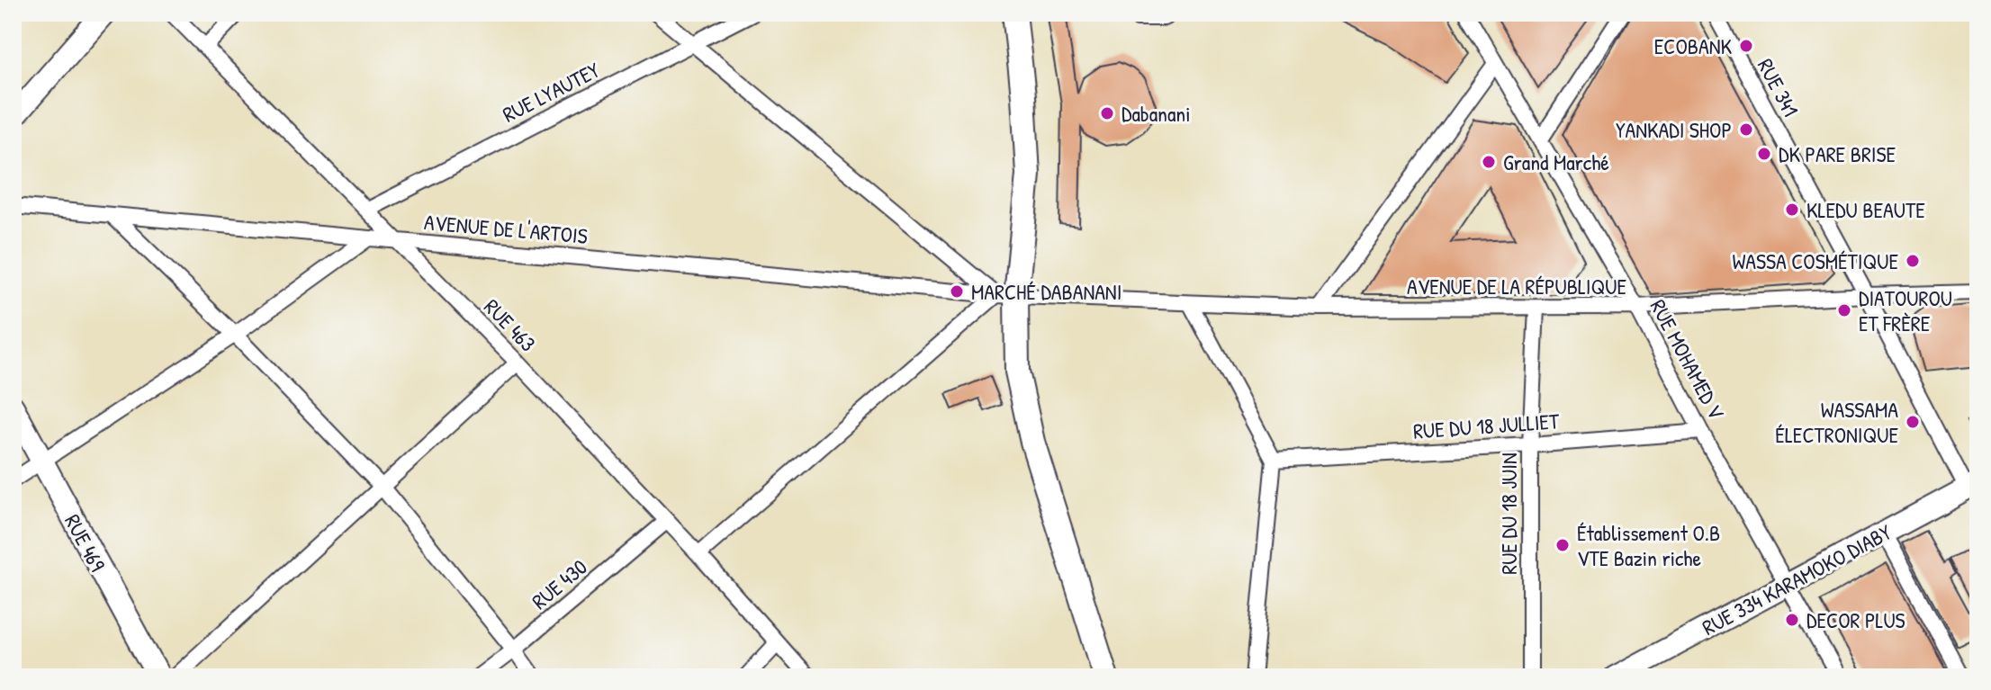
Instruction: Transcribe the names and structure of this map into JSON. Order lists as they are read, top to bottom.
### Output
{
  "streets": {
    "street": [
      "RUE 341",
      "RUE LYAUTEY",
      "AVENUE DE L'ARTOIS",
      "AVENUE DE LA RÉPUBLIQUE",
      "RUE 463",
      "RUE MOHAMED V",
      "RUE DU 18 JULLIET",
      "RUE DU 18 JUIN",
      "RUE 469",
      "RUE 334 KARAMOKO DIABY",
      "RUE 430"
    ]
  },
  "crossings": [
    ["RUE 341", "AVENUE DE LA RÉPUBLIQUE"],
    ["RUE 341", "RUE 334 KARAMOKO DIABY"],
    ["RUE LYAUTEY", "RUE 463"],
    ["AVENUE DE L'ARTOIS", "AVENUE DE LA RÉPUBLIQUE"],
    ["AVENUE DE L'ARTOIS", "RUE 463"],
    ["AVENUE DE LA RÉPUBLIQUE", "RUE MOHAMED V"],
    ["AVENUE DE LA RÉPUBLIQUE", "RUE DU 18 JUIN"],
    ["RUE 463", "RUE 430"],
    ["RUE MOHAMED V", "RUE DU 18 JULLIET"],
    ["RUE MOHAMED V", "RUE 334 KARAMOKO DIABY"],
    ["RUE DU 18 JULLIET", "RUE DU 18 JUIN"]
  ],
  "places": [
    "ECOBANK",
    "Dabanani",
    "YANKADI SHOP",
    "DK PARE BRISE",
    "Grand Marché",
    "KLEDU BEAUTE",
    "WASSA COSMÉTIQUE",
    "MARCHÉ DABANANI",
    "DIATOUROU ET FRÈRE",
    "WASSAMA ÉLECTRONIQUE",
    "Établissement O.B VTE Bazin riche",
    "DECOR PLUS"
  ]
}
